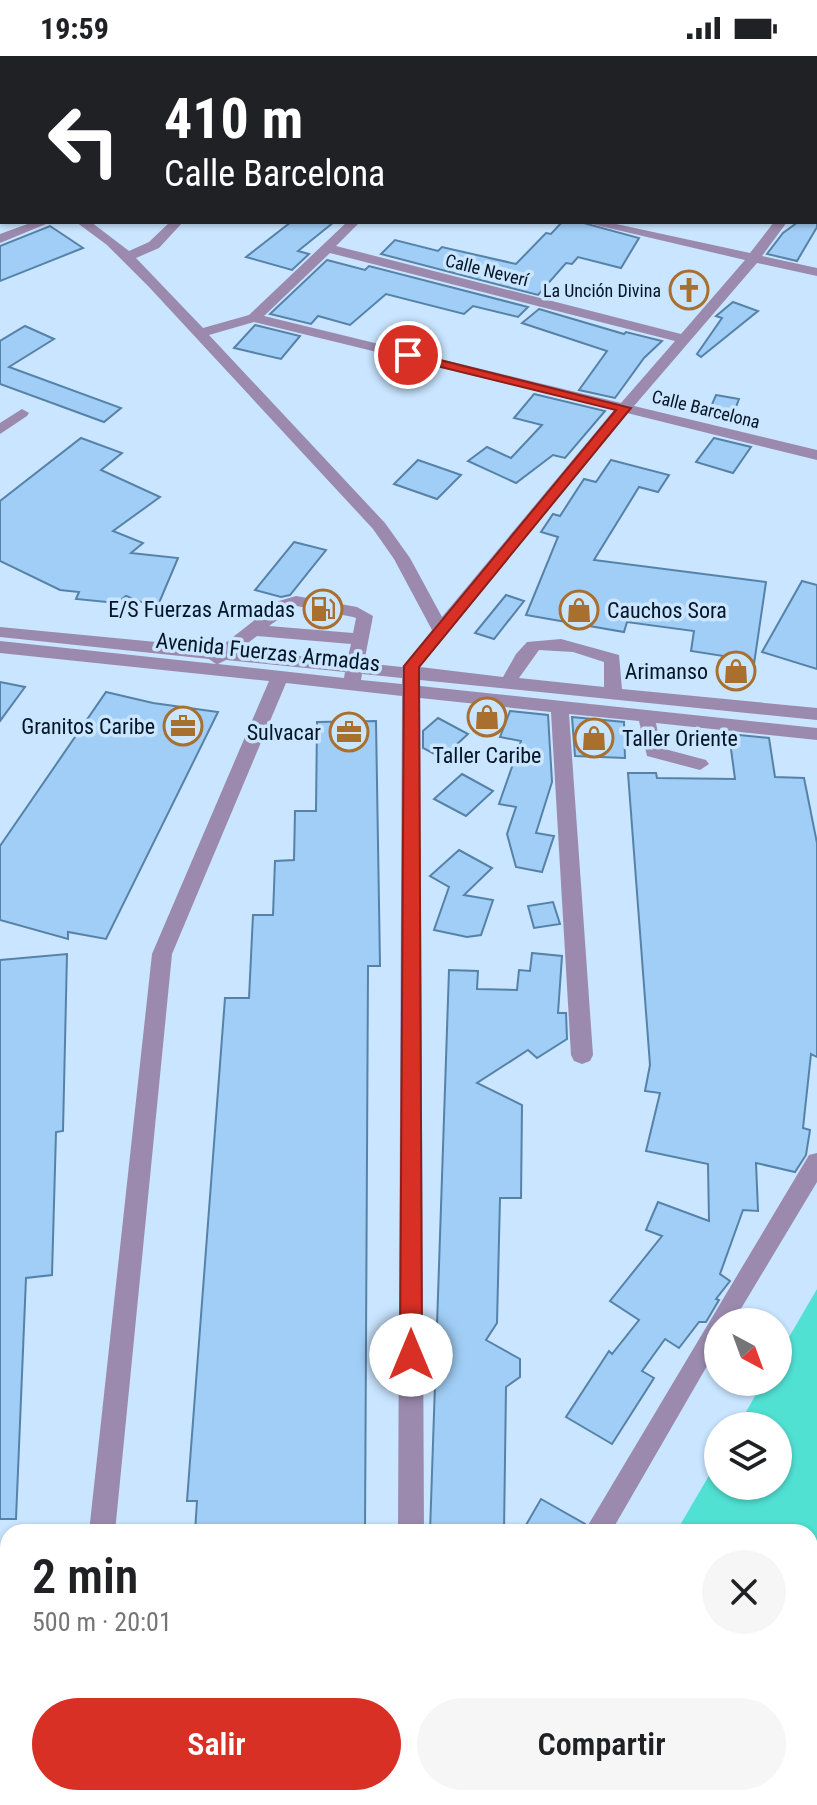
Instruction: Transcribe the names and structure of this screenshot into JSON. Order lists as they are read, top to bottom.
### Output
{
  "streets": {
    "street": ["Calle Neverí", "Calle Barcelona", "Avenida Fuerzas Armadas"]
  },
  "places": {
    "church": ["La Unción Divina"],
    "fuel station": ["E/S Fuerzas Armadas"],
    "shop": [
      "Cauchos Sora",
      "Arimanso",
      "Taller Caribe",
      "Taller Oriente"
    ],
    "office": ["Granitos Caribe", "Sulvacar"]
  },
  "north": "bottom right",
  "page": {
    "status": "19:59",
    "turn": ["410 m", "Calle Barcelona"],
    "heading": ["2 min", "500 m · 20:01"],
    "buttons": ["Salir", "Compartir"]
  }
}
